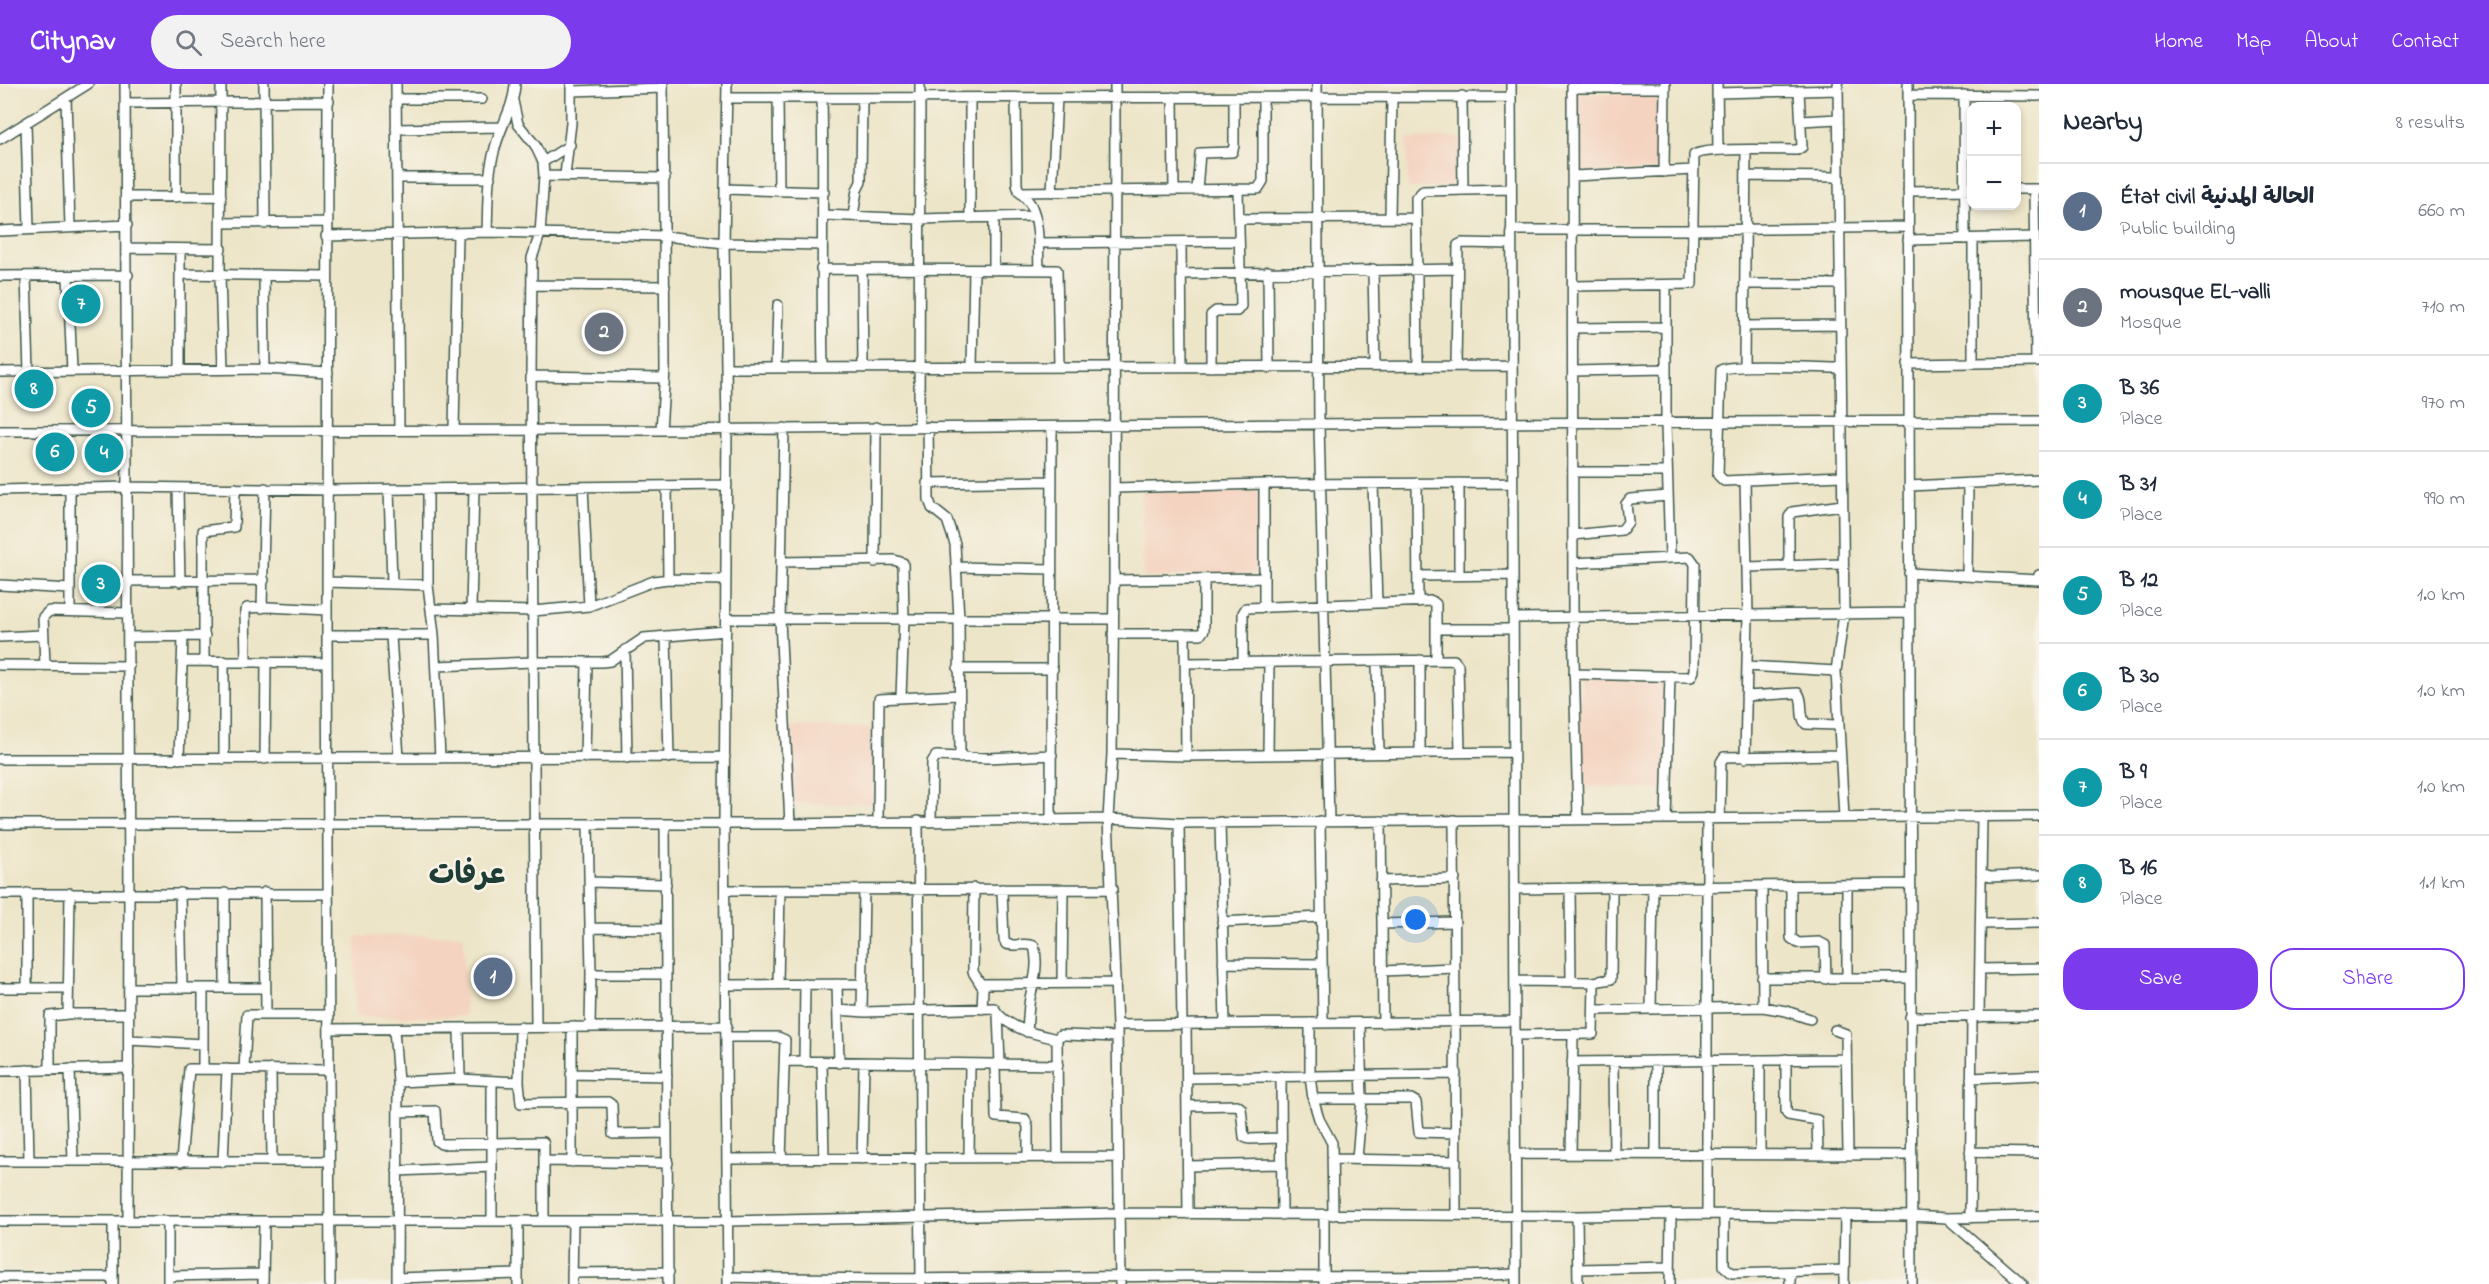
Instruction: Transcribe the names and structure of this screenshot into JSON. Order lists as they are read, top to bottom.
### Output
{
  "districts": ["عرفات"],
  "page": {
    "header": "Citynav",
    "search": "Search here",
    "nav": [
      "Home",
      "Map",
      "About",
      "Contact"
    ],
    "heading": ["Nearby", "8 results"],
    "map_buttons": ["+", "−"],
    "list": [
      {
        "mark": "1",
        "name": "État civil الحالة المدنية",
        "note": "Public building",
        "value": "660 m"
      },
      {
        "mark": "2",
        "name": "mousque EL-valli",
        "note": "Mosque",
        "value": "710 m"
      },
      {
        "mark": "3",
        "name": "B 36",
        "note": "Place",
        "value": "970 m"
      },
      {
        "mark": "4",
        "name": "B 31",
        "note": "Place",
        "value": "990 m"
      },
      {
        "mark": "5",
        "name": "B 12",
        "note": "Place",
        "value": "1.0 km"
      },
      {
        "mark": "6",
        "name": "B 30",
        "note": "Place",
        "value": "1.0 km"
      },
      {
        "mark": "7",
        "name": "B 9",
        "note": "Place",
        "value": "1.0 km"
      },
      {
        "mark": "8",
        "name": "B 16",
        "note": "Place",
        "value": "1.1 km"
      }
    ],
    "pins": [
      "7",
      "2",
      "8",
      "5",
      "6",
      "4",
      "3",
      "1"
    ],
    "buttons": ["Save", "Share"]
  }
}
